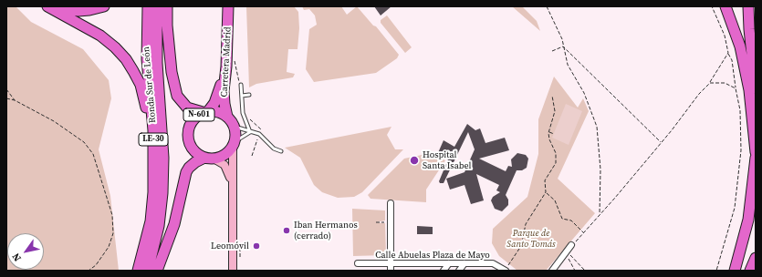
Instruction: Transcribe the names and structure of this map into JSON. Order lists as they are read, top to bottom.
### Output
{
  "streets": {
    "highway": [
      "Carretera Madrid",
      "Ronda Sur de León",
      "N-601",
      "LE-30"
    ],
    "street": ["Calle Abuelas Plaza de Mayo"]
  },
  "crossings": [
    ["Carretera Madrid", "N-601"]
  ],
  "parks": ["Parque de Santo Tomás"],
  "places": ["Hospital Santa Isabel", "Iban Hermanos (cerrado)", "Leomóvil"],
  "north": "bottom left"
}
